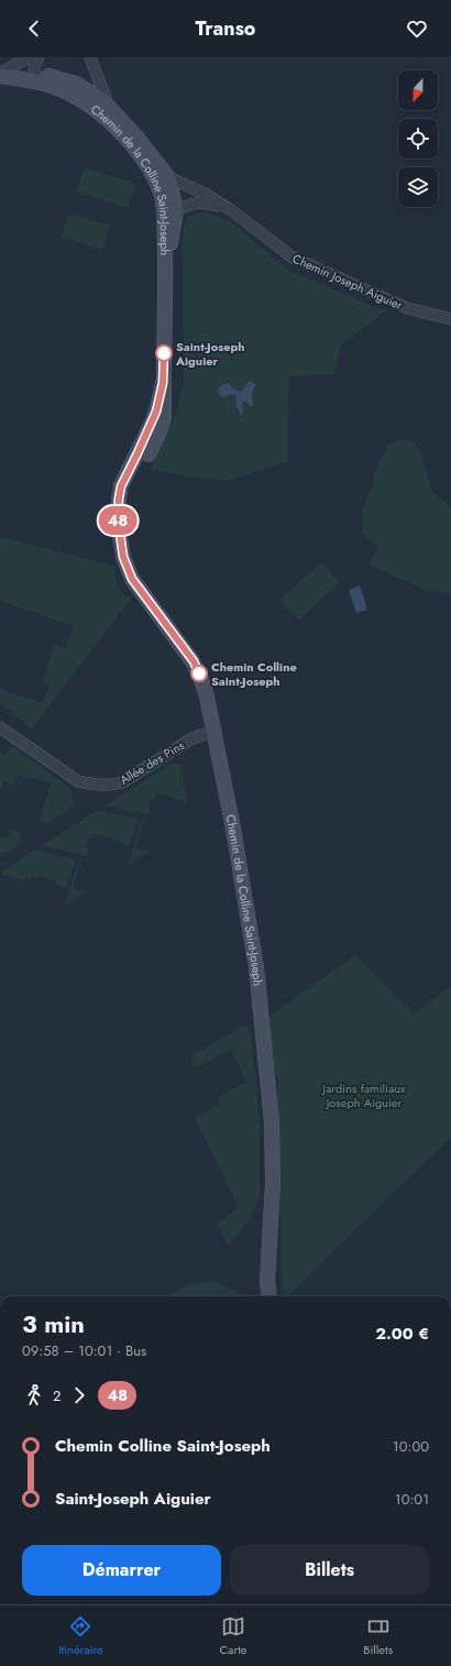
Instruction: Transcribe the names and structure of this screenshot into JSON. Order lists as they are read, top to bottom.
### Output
{
  "streets": {
    "street": ["Chemin de la Colline Saint-Joseph", "Chemin Joseph Aiguier", "Allée des Pins"]
  },
  "crossings": [
    ["Chemin de la Colline Saint-Joseph", "Chemin Joseph Aiguier"],
    ["Chemin de la Colline Saint-Joseph", "Allée des Pins"]
  ],
  "parks": ["Jardins familiaux Joseph Aiguier"],
  "places": ["Saint-Joseph Aiguier", "Chemin Colline Saint-Joseph"],
  "lines": ["bus line 48"],
  "north": "bottom",
  "page": {
    "header": "Transo",
    "on_map": "48",
    "heading": ["3 min", "09:58 – 10:01 · Bus", "2.00 €"],
    "legs": ["2", "48"],
    "list": [
      {
        "name": "Chemin Colline Saint-Joseph",
        "value": "10:00"
      },
      {
        "name": "Saint-Joseph Aiguier",
        "value": "10:01"
      }
    ],
    "buttons": ["Démarrer", "Billets"],
    "tabs": ["Itinéraire", "Carte", "Billets"]
  }
}
